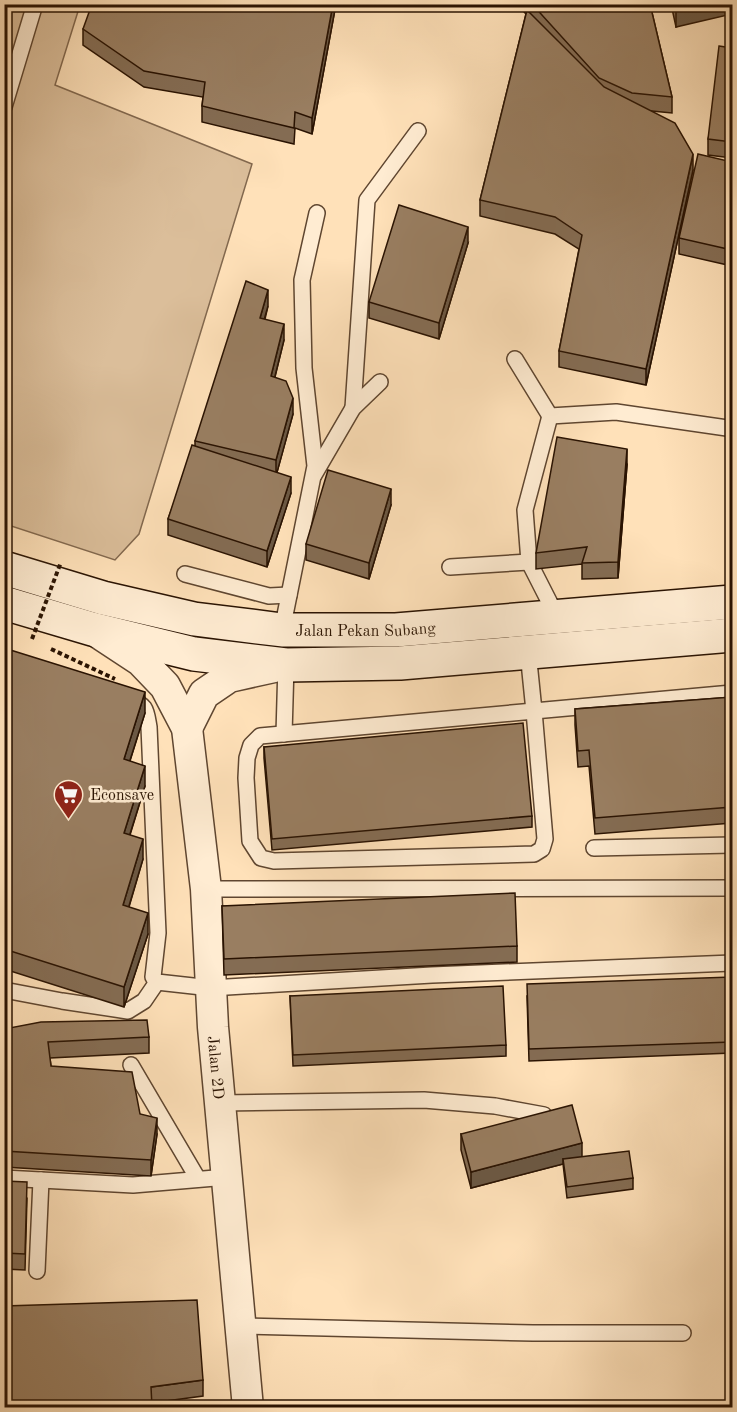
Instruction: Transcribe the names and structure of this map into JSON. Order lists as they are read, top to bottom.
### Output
{
  "streets": {
    "main road": ["Jalan Pekan Subang"],
    "street": ["Jalan 2D"]
  },
  "crossings": [
    ["Jalan Pekan Subang", "Jalan 2D"]
  ],
  "places": {
    "supermarket": ["Econsave"]
  }
}
